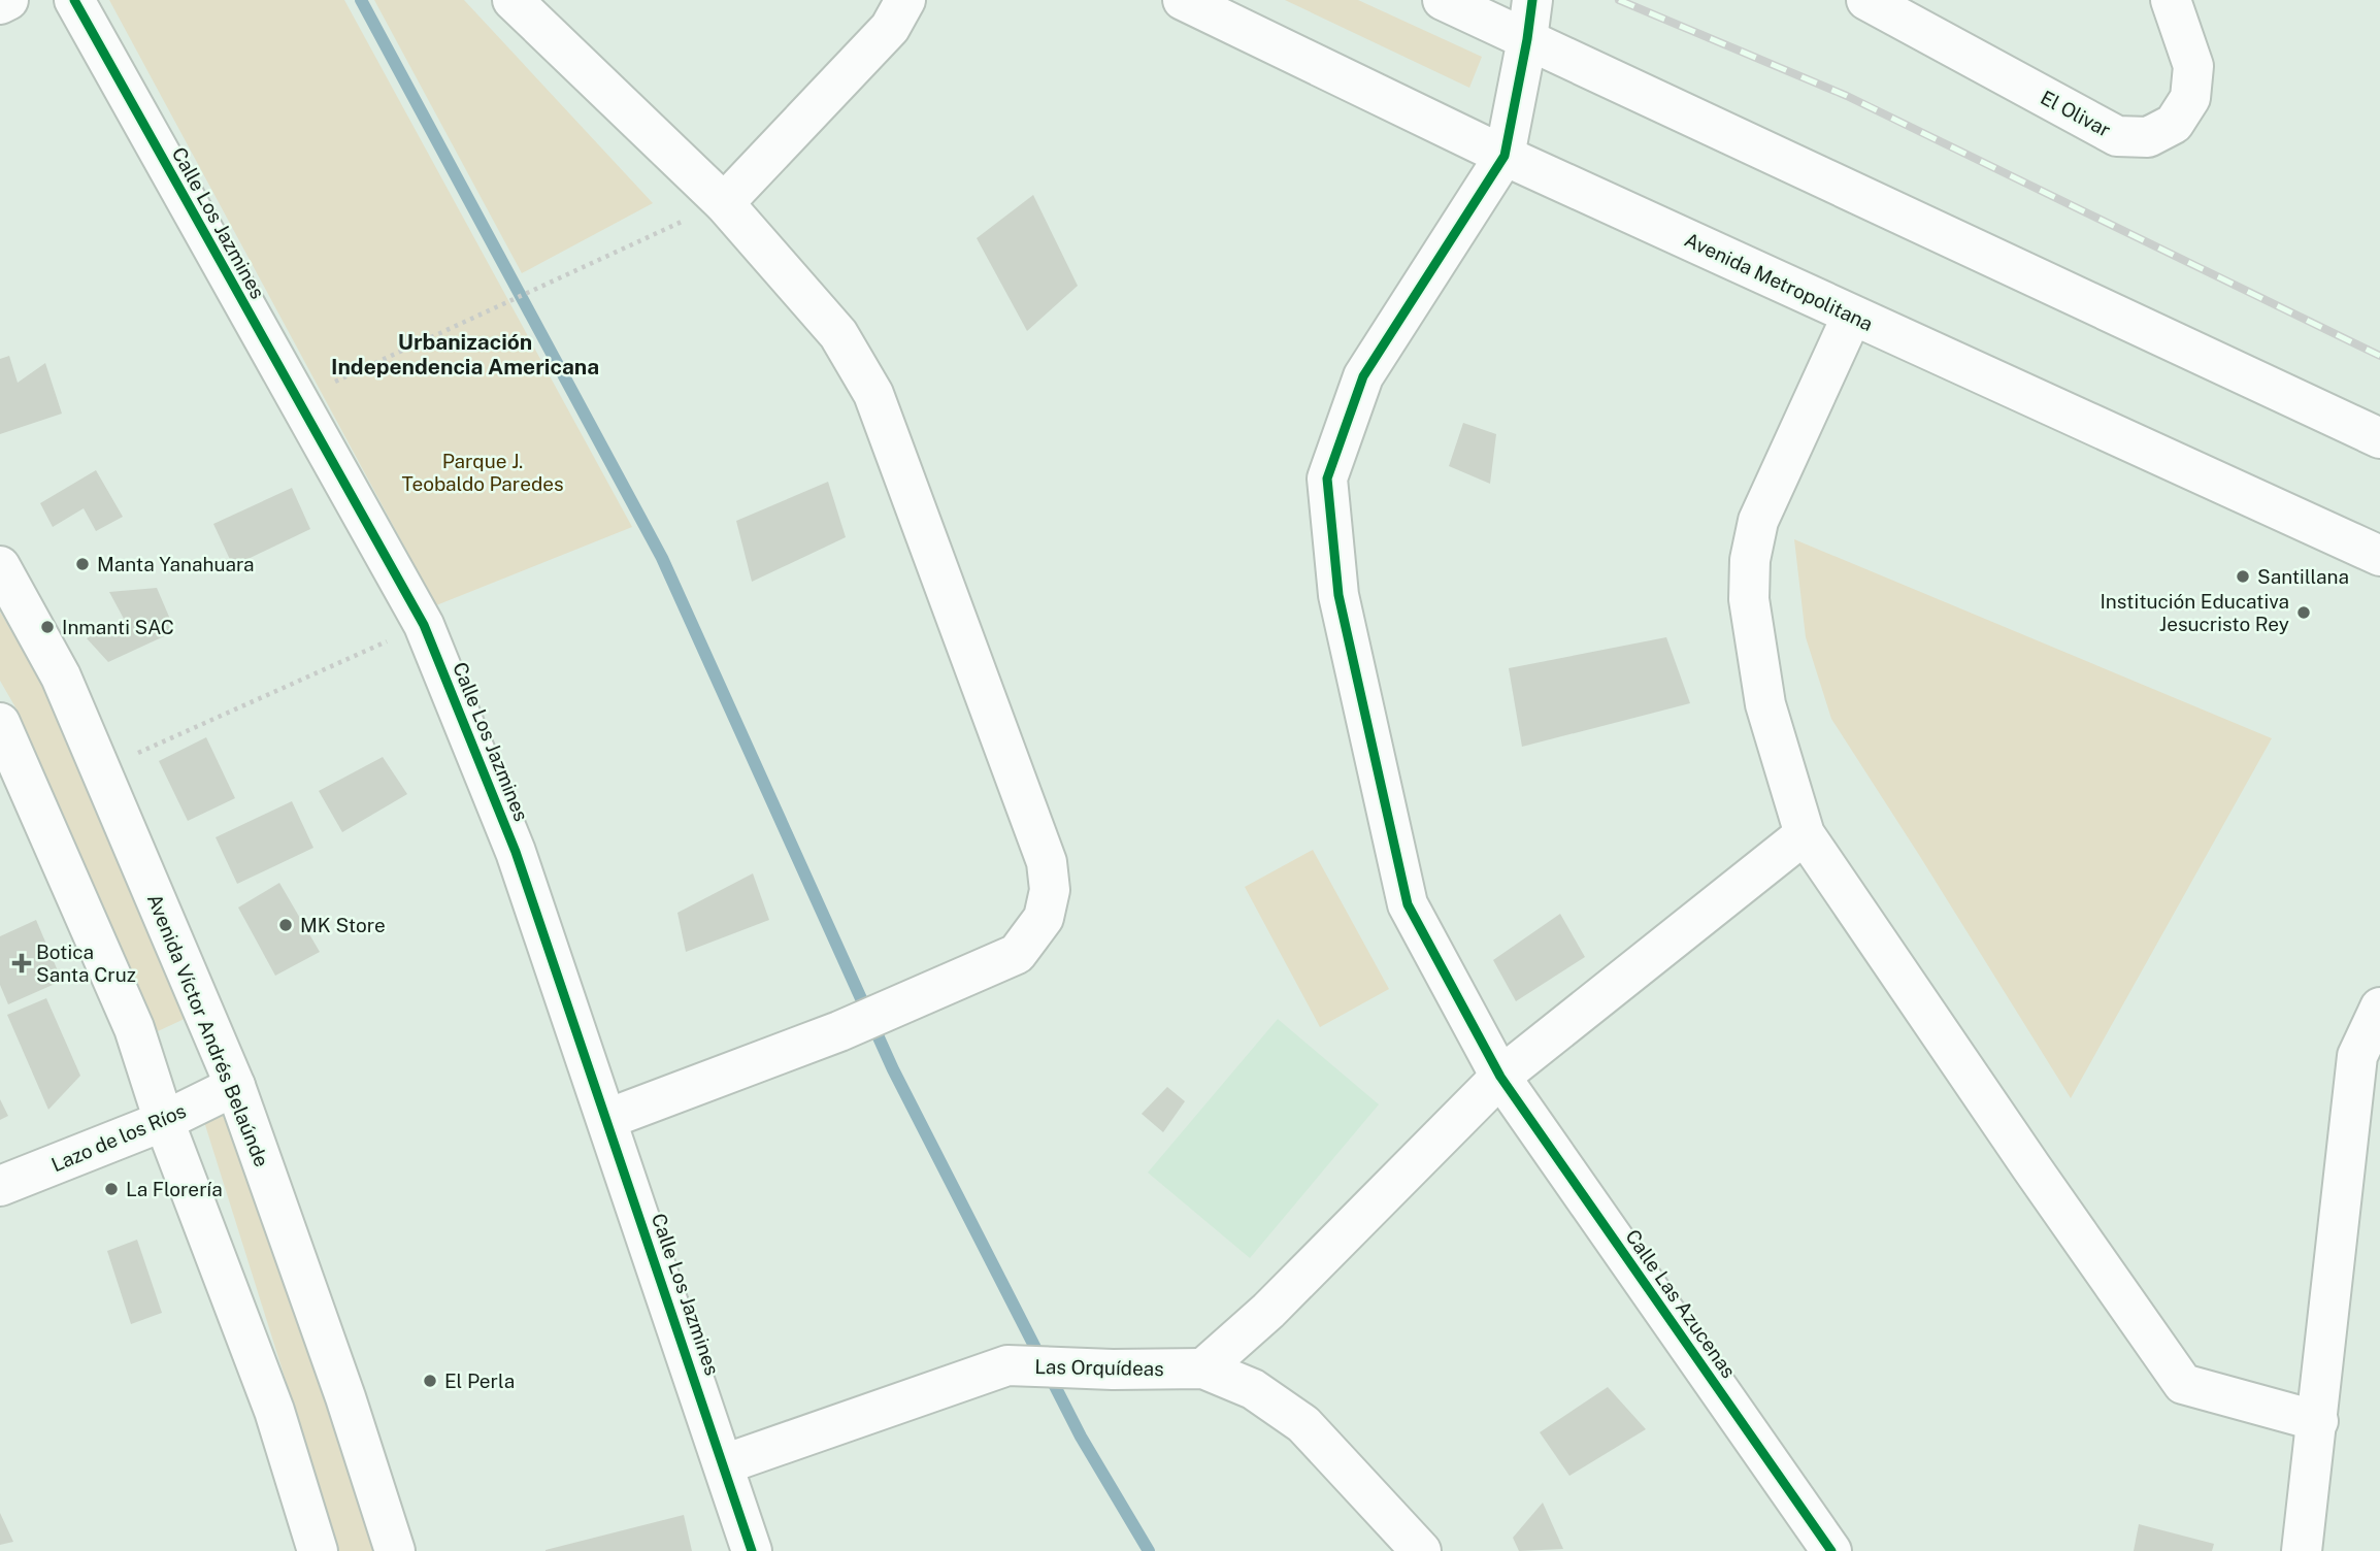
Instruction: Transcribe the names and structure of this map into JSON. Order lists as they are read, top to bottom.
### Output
{
  "streets": {
    "street": [
      "El Olivar",
      "Calle Los Jazmines",
      "Avenida Metropolitana",
      "Avenida Víctor Andrés Belaúnde",
      "Lazo de los Ríos",
      "Calle Las Azucenas",
      "Las Orquídeas"
    ]
  },
  "crossings": [
    ["Calle Los Jazmines", "Las Orquídeas"],
    ["Avenida Metropolitana", "Calle Las Azucenas"],
    ["Avenida Víctor Andrés Belaúnde", "Lazo de los Ríos"]
  ],
  "districts": ["Urbanización Independencia Americana"],
  "parks": ["Parque J. Teobaldo Paredes"],
  "places": {
    "other": [
      "Manta Yanahuara",
      "Santillana",
      "Institución Educativa Jesucristo Rey",
      "Inmanti SAC",
      "MK Store",
      "La Florería",
      "El Perla"
    ],
    "health": ["Botica Santa Cruz"]
  }
}
